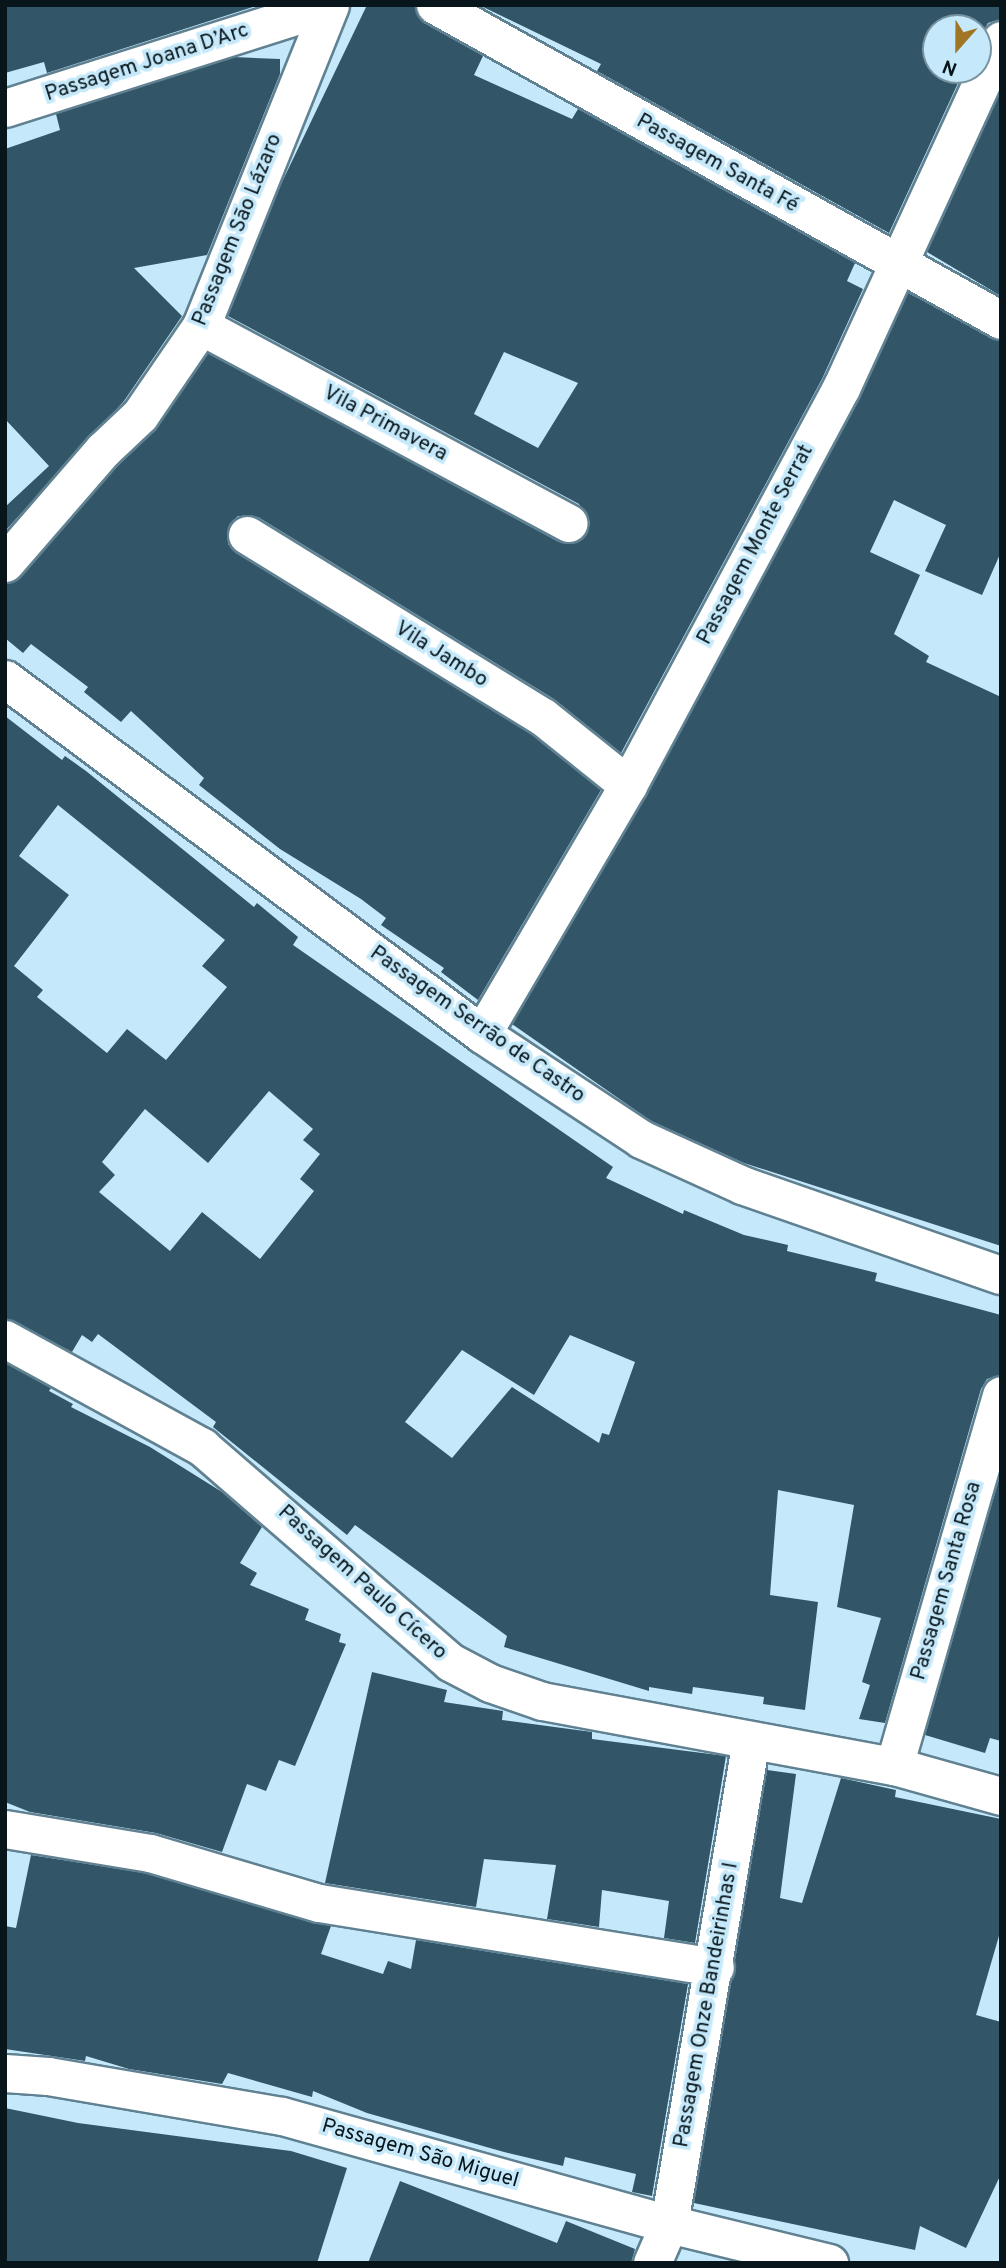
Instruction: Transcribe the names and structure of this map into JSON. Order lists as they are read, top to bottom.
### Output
{
  "streets": {
    "street": [
      "Passagem Joana D’Arc",
      "Passagem Santa Fé",
      "Passagem São Lázaro",
      "Vila Primavera",
      "Passagem Monte Serrat",
      "Vila Jambo",
      "Passagem Serrão de Castro",
      "Passagem Santa Rosa",
      "Passagem Paulo Cícero",
      "Passagem Onze Bandeirinhas I",
      "Passagem São Miguel"
    ]
  },
  "crossings": [
    ["Passagem Joana D’Arc", "Passagem São Lázaro"],
    ["Passagem Santa Fé", "Passagem Monte Serrat"],
    ["Passagem São Lázaro", "Vila Primavera"],
    ["Passagem Monte Serrat", "Vila Jambo"],
    ["Passagem Monte Serrat", "Passagem Serrão de Castro"],
    ["Passagem Santa Rosa", "Passagem Paulo Cícero"],
    ["Passagem Paulo Cícero", "Passagem Onze Bandeirinhas I"],
    ["Passagem Onze Bandeirinhas I", "Passagem São Miguel"]
  ],
  "north": "bottom"
}
